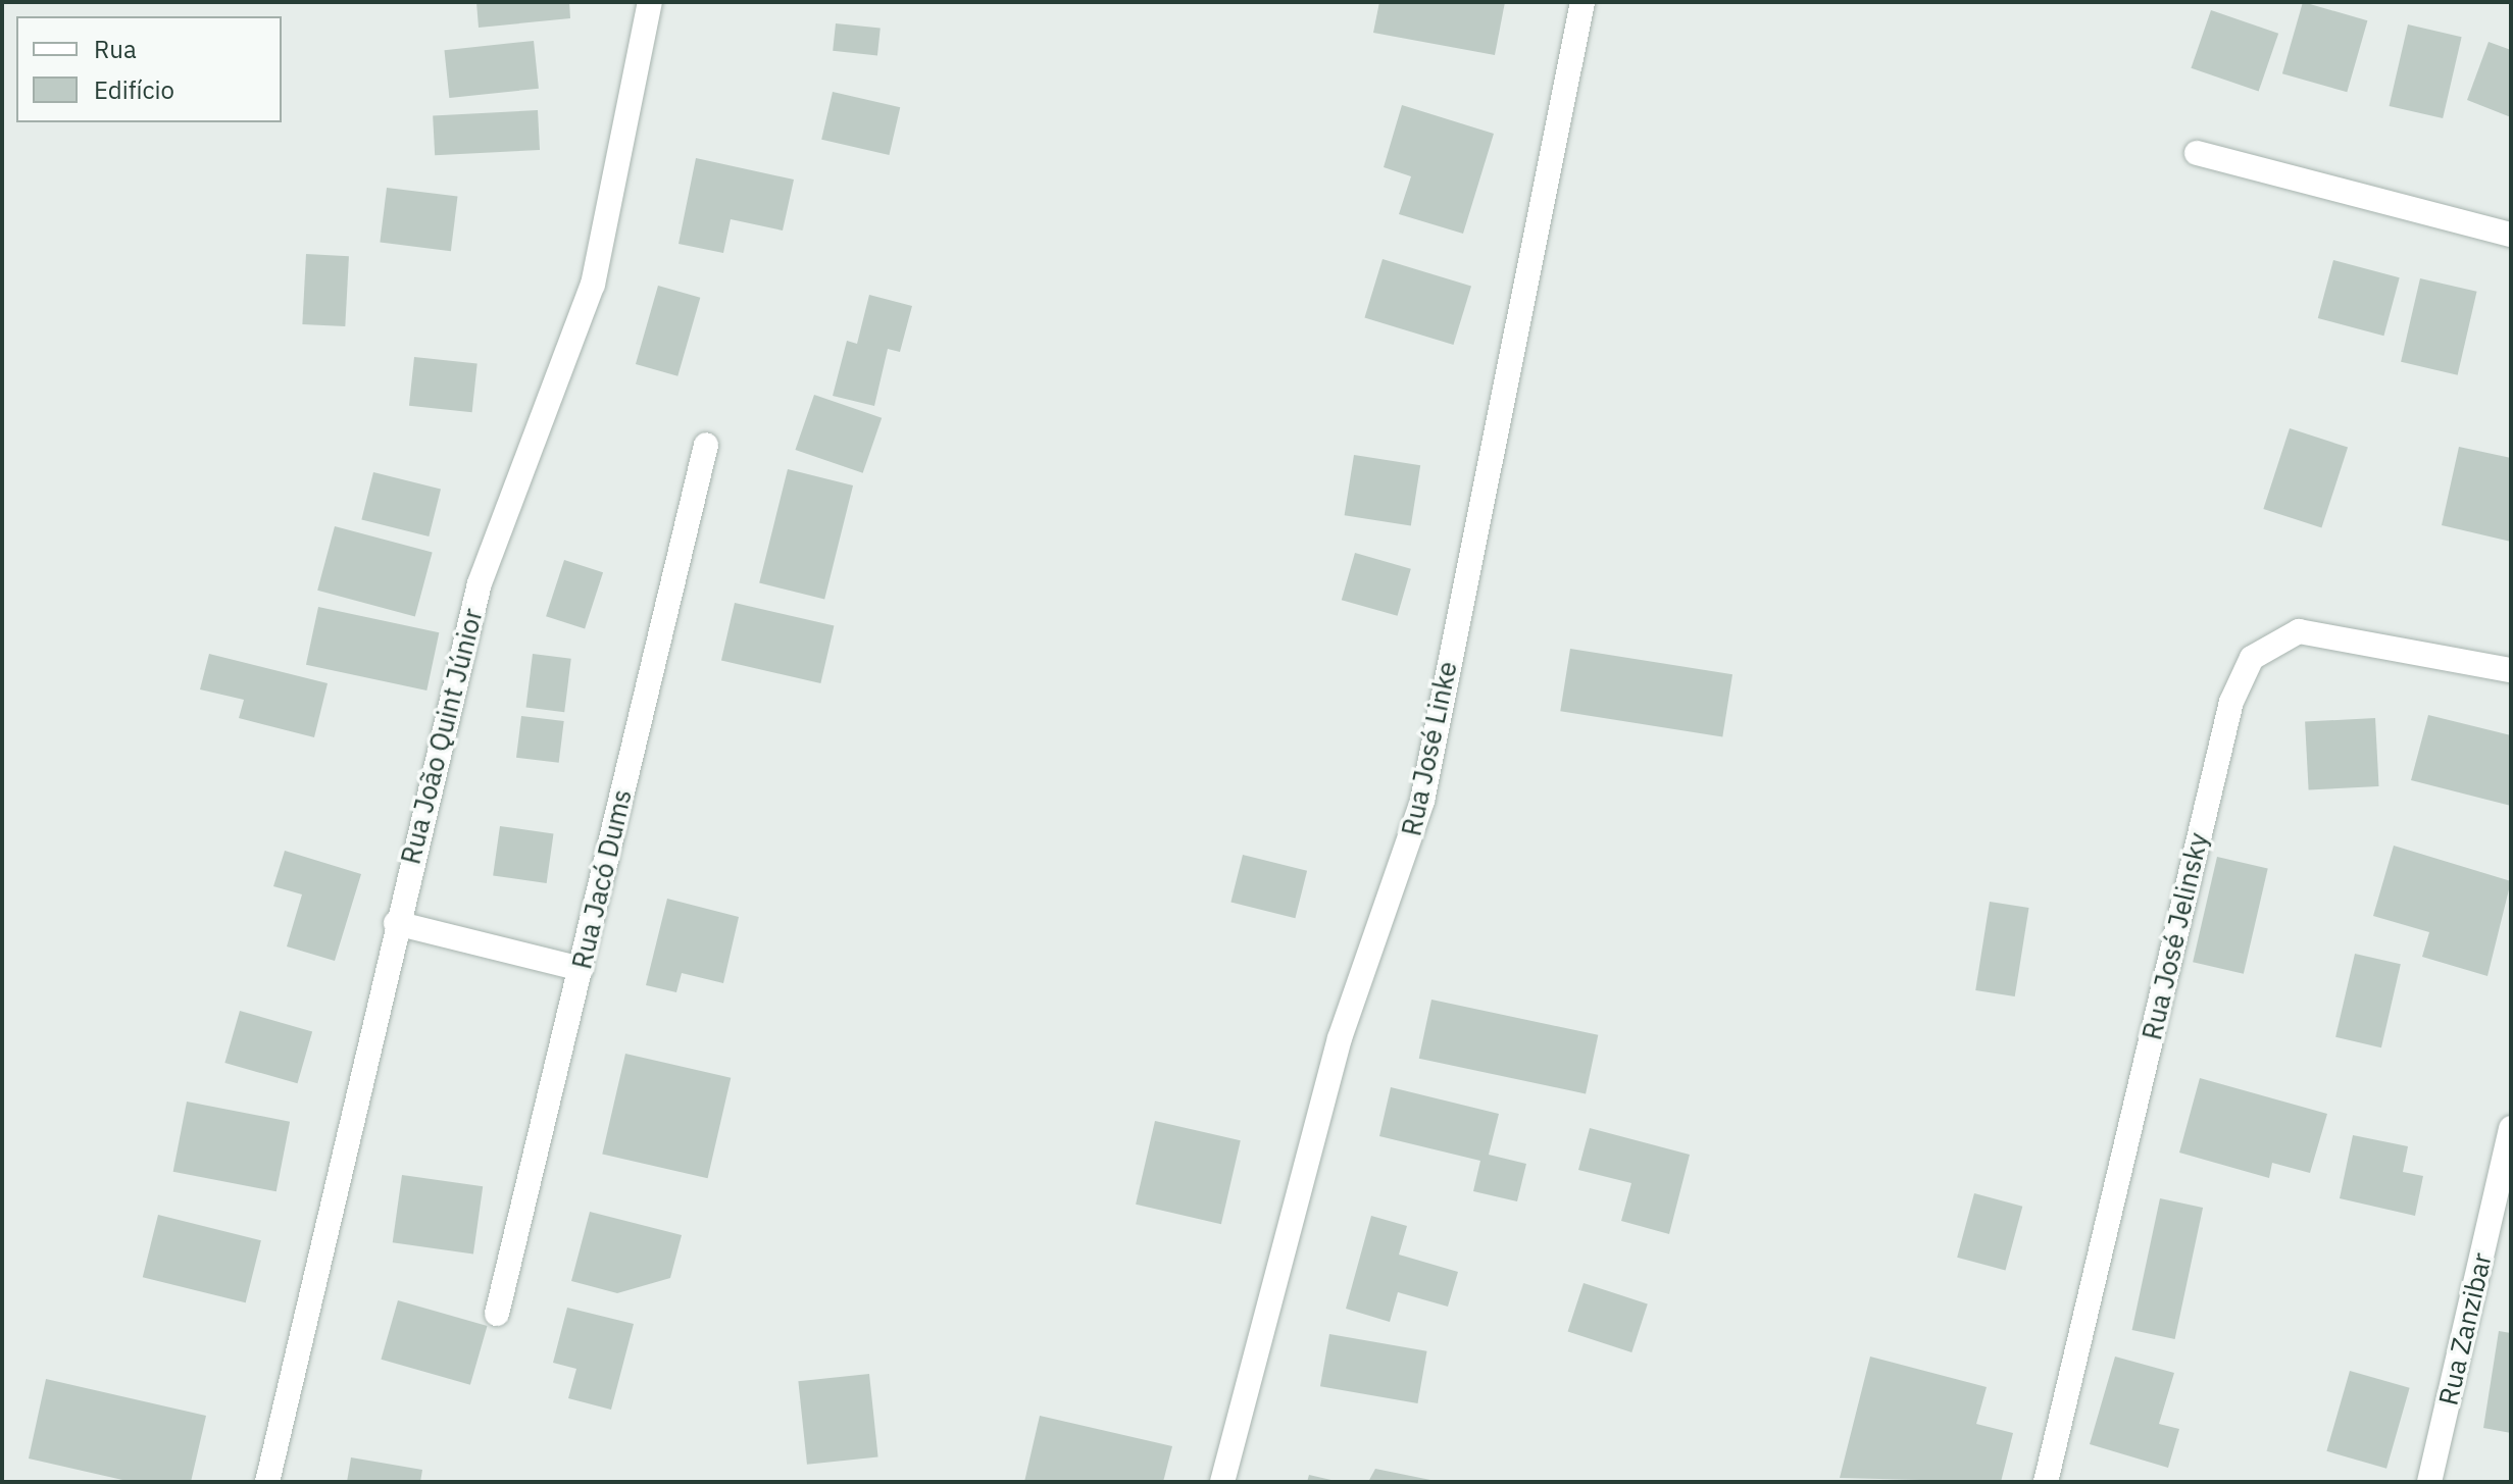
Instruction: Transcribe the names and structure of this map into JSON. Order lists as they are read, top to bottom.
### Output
{
  "streets": {
    "street": [
      "Rua João Quint Júnior",
      "Rua José Linke",
      "Rua Jacó Dums",
      "Rua José Jelinsky",
      "Rua Zanzibar"
    ]
  },
  "legend": ["Rua", "Edifício"]
}
